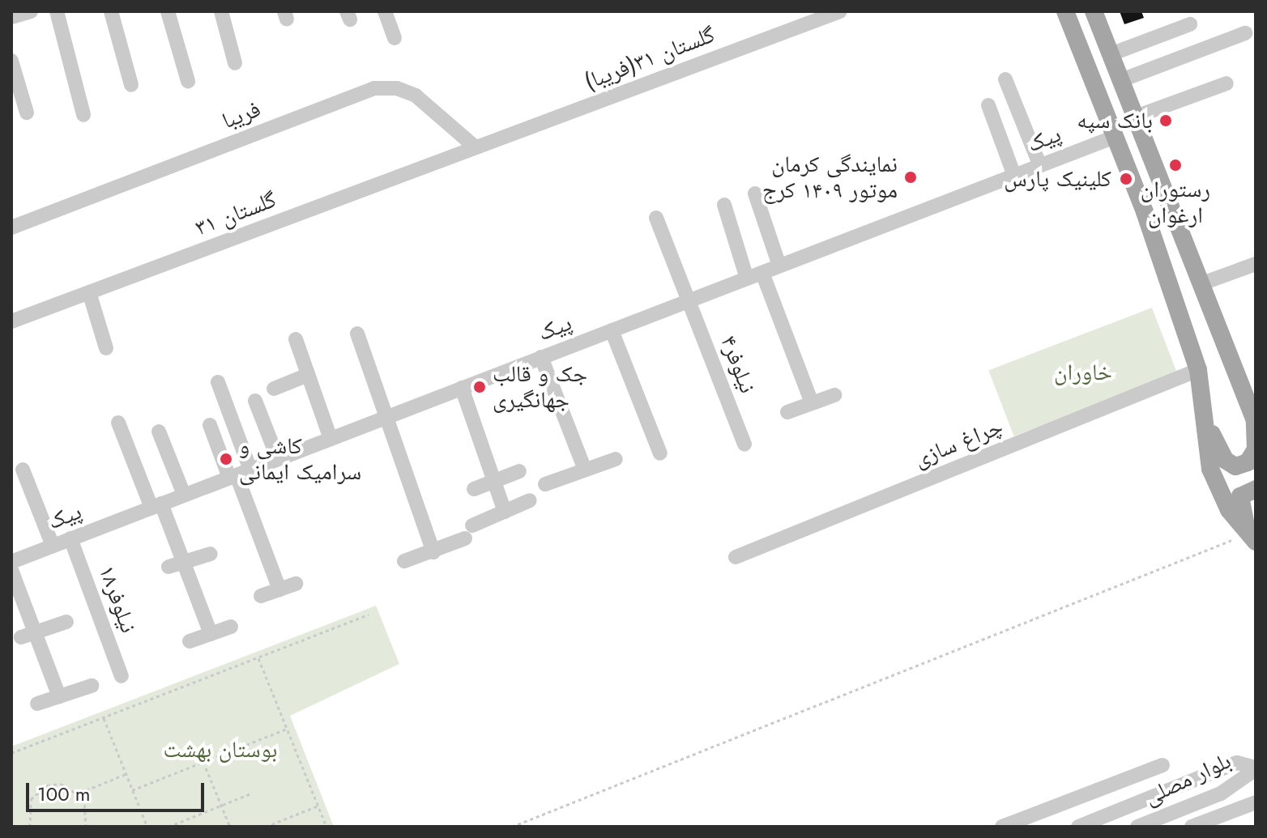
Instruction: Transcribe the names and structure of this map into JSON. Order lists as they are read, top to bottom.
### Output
{
  "streets": {
    "street": [
      "گلستان ۳۱(فریبا)",
      "فریبا",
      "پیک",
      "گلستان ۳۱",
      "نیلوفر۴",
      "چراغ سازی",
      "نیلوفر۱۸",
      "بلوار مصلی"
    ]
  },
  "crossings": [
    ["گلستان ۳۱(فریبا)", "فریبا"],
    ["گلستان ۳۱(فریبا)", "گلستان ۳۱"],
    ["فریبا", "گلستان ۳۱"],
    ["پیک", "نیلوفر۴"],
    ["پیک", "نیلوفر۱۸"]
  ],
  "parks": ["خاوران", "بوستان بهشت"],
  "places": [
    "بانک سپه",
    "رستوران ارغوان",
    "نمایندگی کرمان موتور ۱۴۰۹ کرج",
    "کلینیک پارس",
    "جک و قالب جهانگیری",
    "کاشی و سرامیک ایمانی"
  ],
  "scale_bar": "100 m"
}
